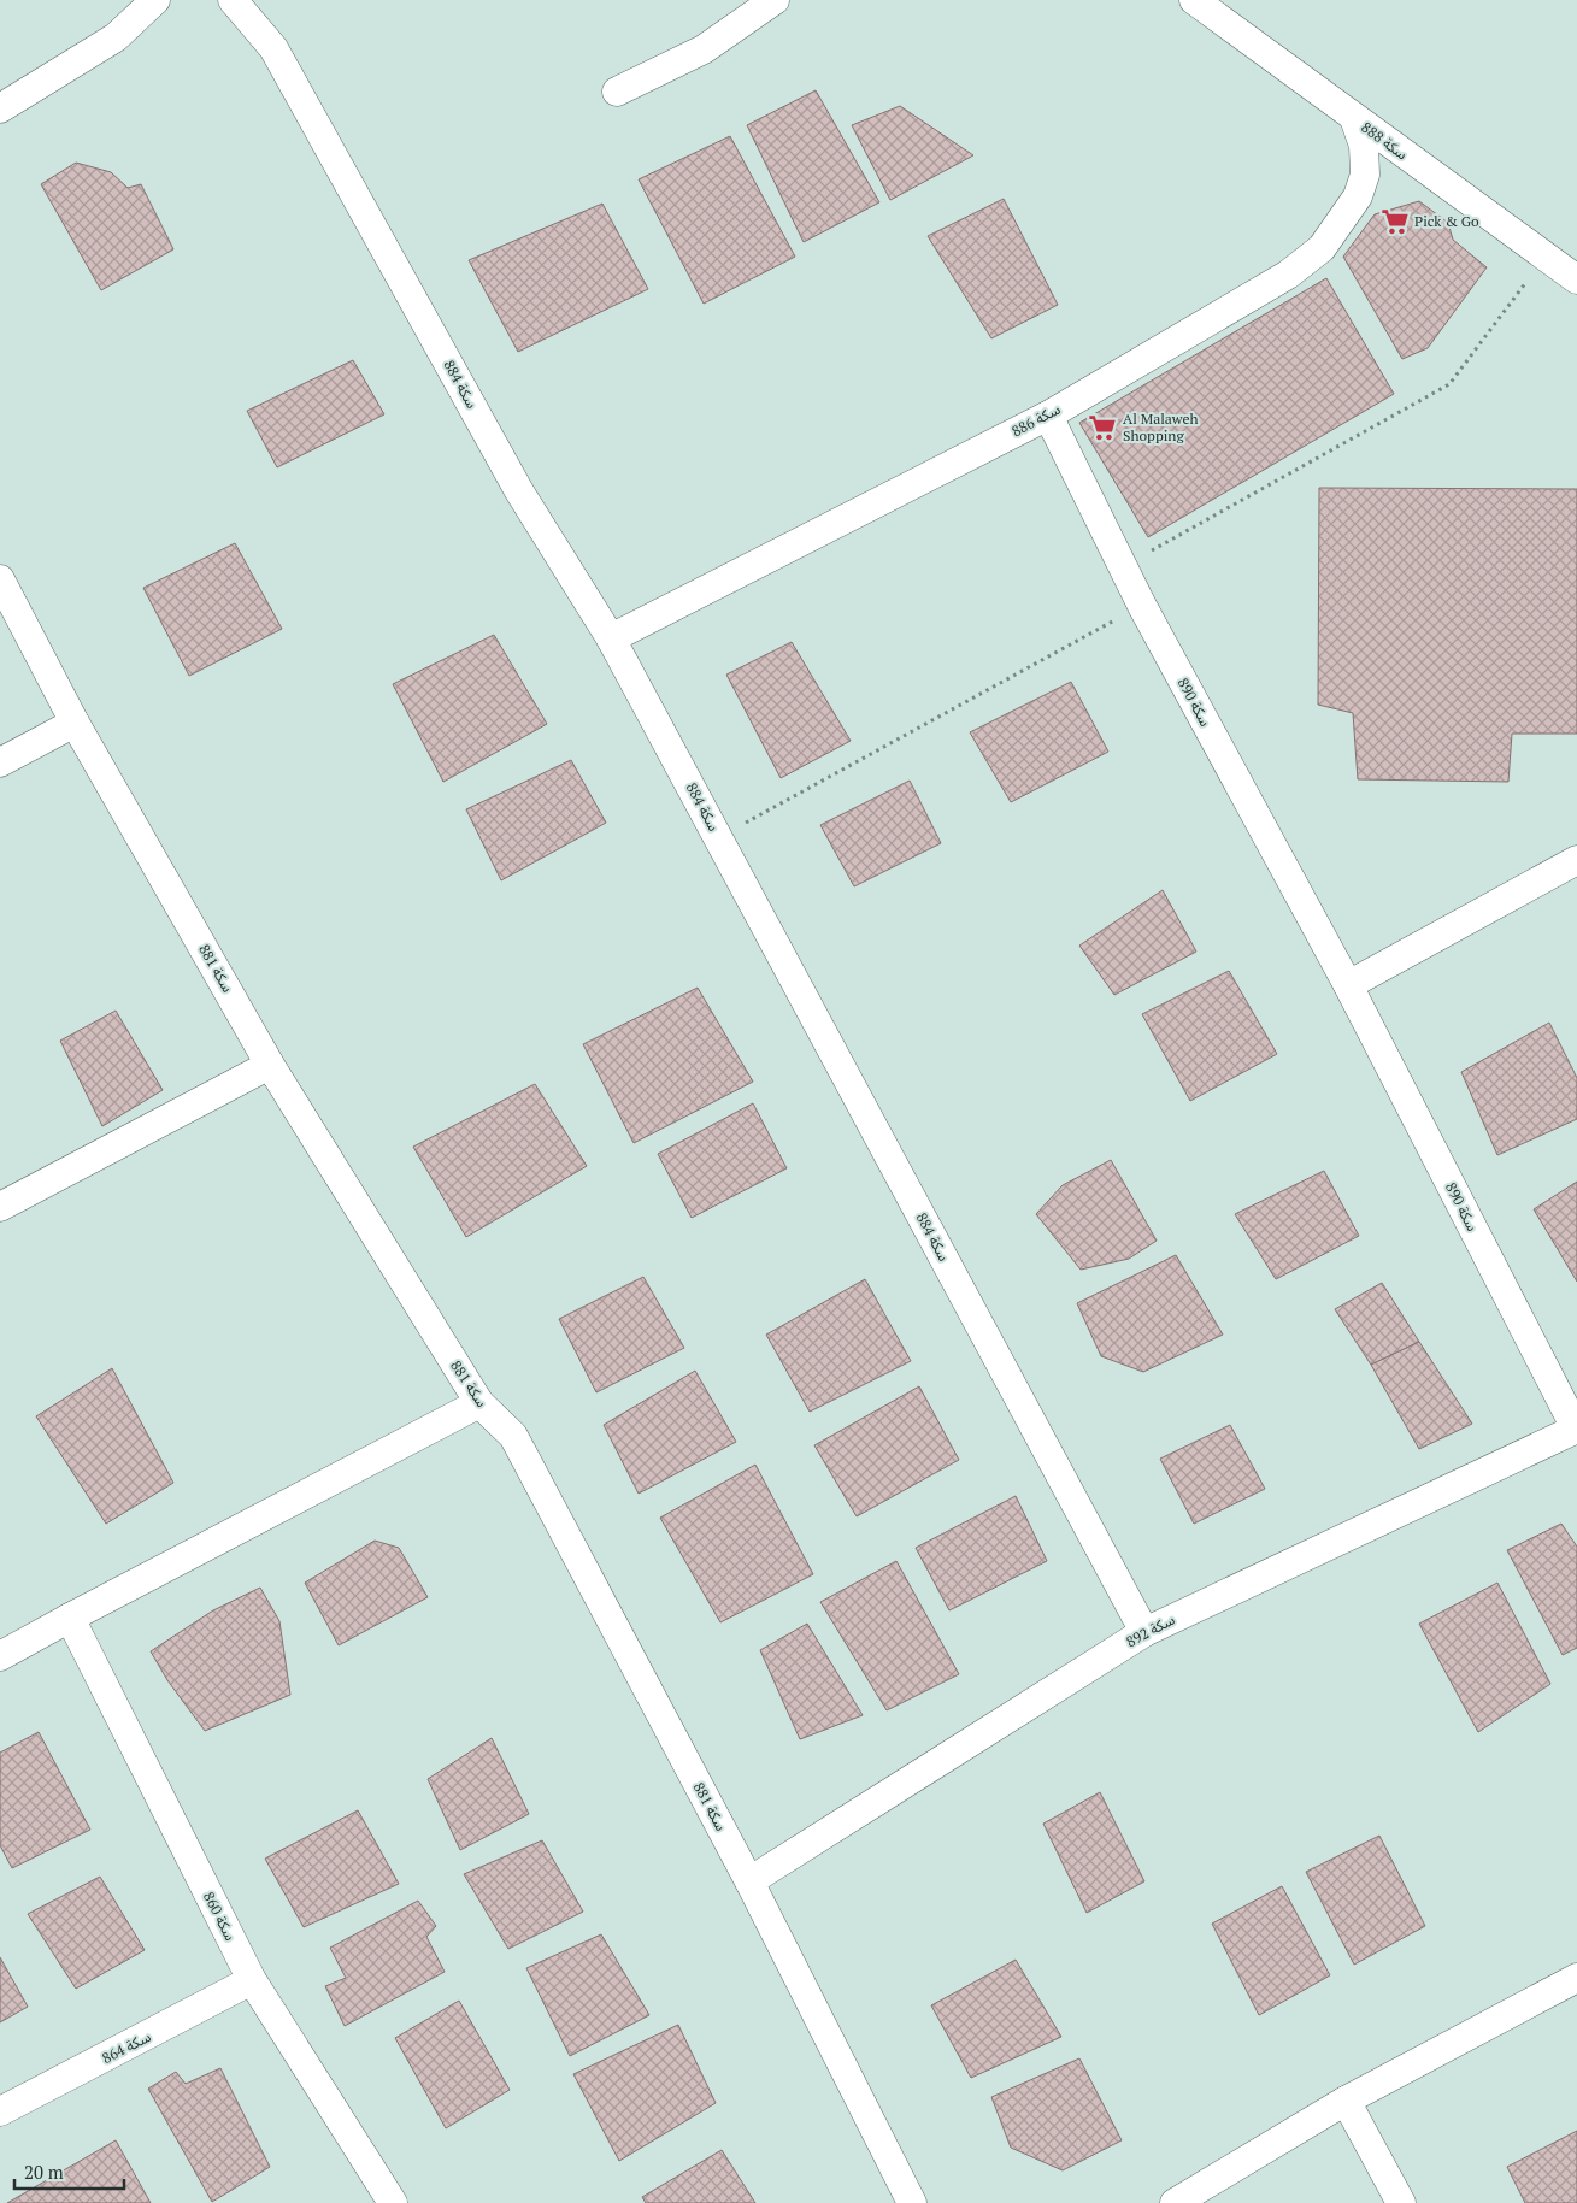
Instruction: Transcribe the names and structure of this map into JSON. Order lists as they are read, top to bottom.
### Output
{
  "streets": {
    "street": [
      "سكة 888",
      "سكة 884",
      "سكة 886",
      "سكة 890",
      "سكة 881",
      "سكة 892",
      "سكة 860",
      "سكة 864"
    ]
  },
  "crossings": [
    ["سكة 888", "سكة 886"],
    ["سكة 884", "سكة 886"],
    ["سكة 884", "سكة 892"],
    ["سكة 886", "سكة 890"],
    ["سكة 890", "سكة 892"],
    ["سكة 881", "سكة 892"],
    ["سكة 860", "سكة 864"]
  ],
  "places": {
    "supermarket": ["Pick & Go", "Al Malaweh Shopping"]
  },
  "scale_bar": "20 m"
}
